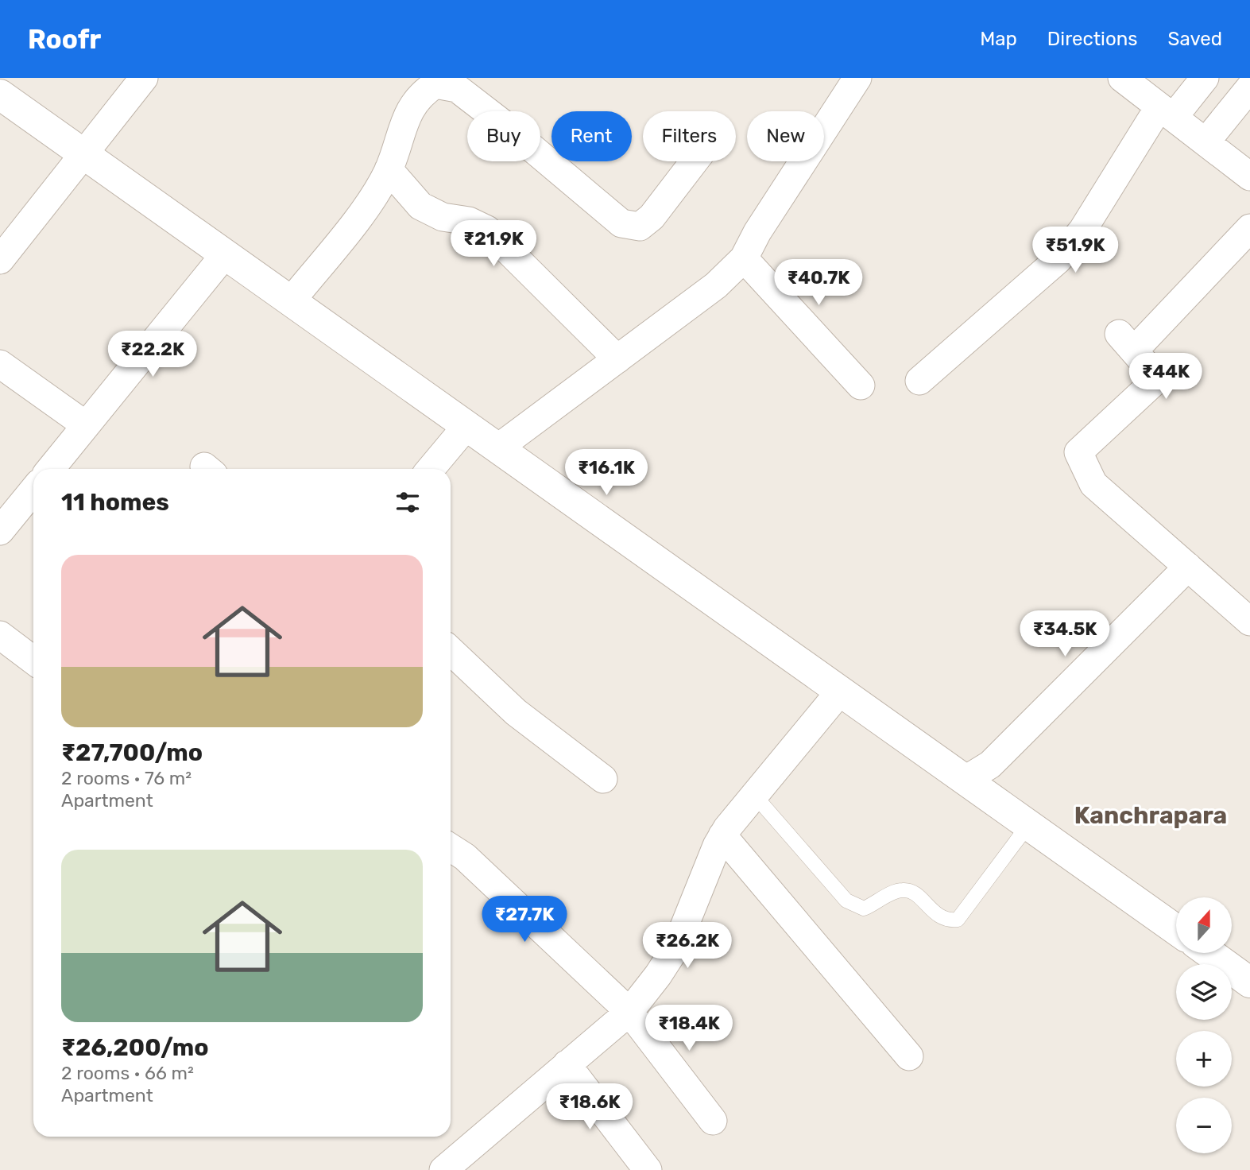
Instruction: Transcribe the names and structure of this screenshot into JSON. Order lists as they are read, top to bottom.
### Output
{
  "districts": ["Kanchrapara"],
  "north": "top",
  "page": {
    "header": "Roofr",
    "nav": ["Map", "Directions", "Saved"],
    "chip": [
      "Buy",
      "Rent",
      "Filters",
      "New"
    ],
    "price": [
      "₹21.9K",
      "₹51.9K",
      "₹40.7K",
      "₹22.2K",
      "₹44K",
      "₹16.1K",
      "₹34.5K",
      "₹27.7K",
      "₹26.2K",
      "₹18.4K",
      "₹18.6K"
    ],
    "heading": "11 homes",
    "list": [
      {
        "name": "₹27,700/mo",
        "note": "2 rooms · 76 m² · Apartment"
      },
      {
        "name": "₹26,200/mo",
        "note": "2 rooms · 66 m² · Apartment"
      }
    ],
    "map_buttons": ["+", "−"]
  }
}
